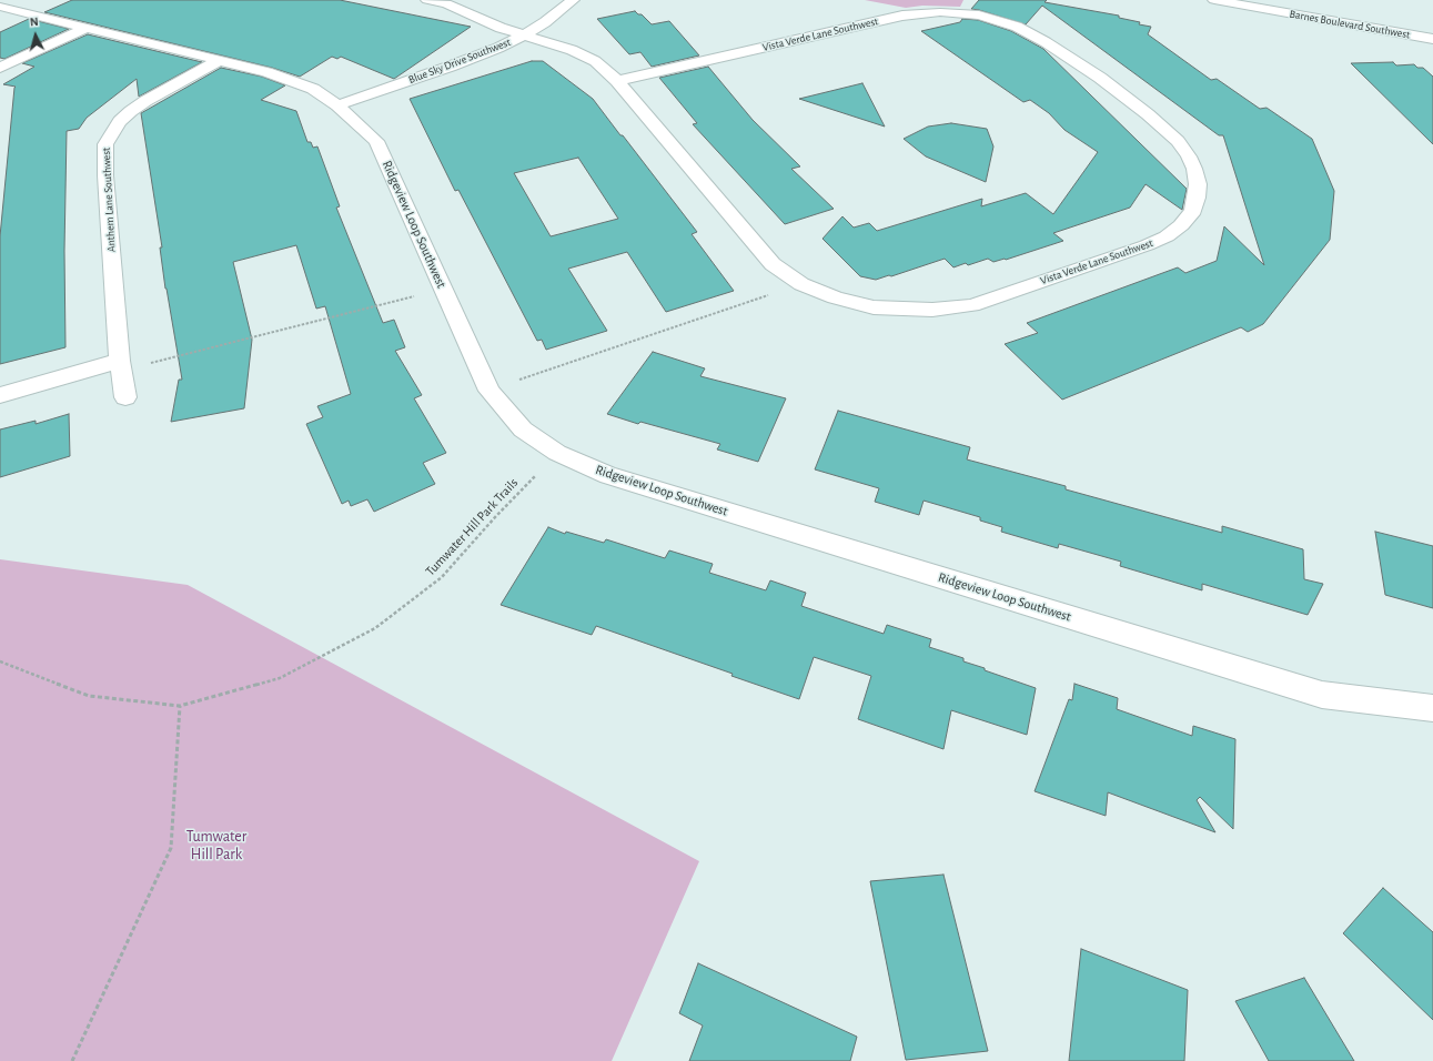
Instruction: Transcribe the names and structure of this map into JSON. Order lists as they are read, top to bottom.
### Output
{
  "streets": {
    "street": [
      "Barnes Boulevard Southwest",
      "Vista Verde Lane Southwest",
      "Blue Sky Drive Southwest",
      "Anthem Lane Southwest",
      "Ridgeview Loop Southwest"
    ],
    "path": ["Tumwater Hill Park Trails"]
  },
  "crossings": [
    ["Vista Verde Lane Southwest", "Blue Sky Drive Southwest"],
    ["Blue Sky Drive Southwest", "Ridgeview Loop Southwest"],
    ["Anthem Lane Southwest", "Ridgeview Loop Southwest"],
    ["Ridgeview Loop Southwest", "Tumwater Hill Park Trails"]
  ],
  "parks": ["Tumwater Hill Park"],
  "north": "top"
}
